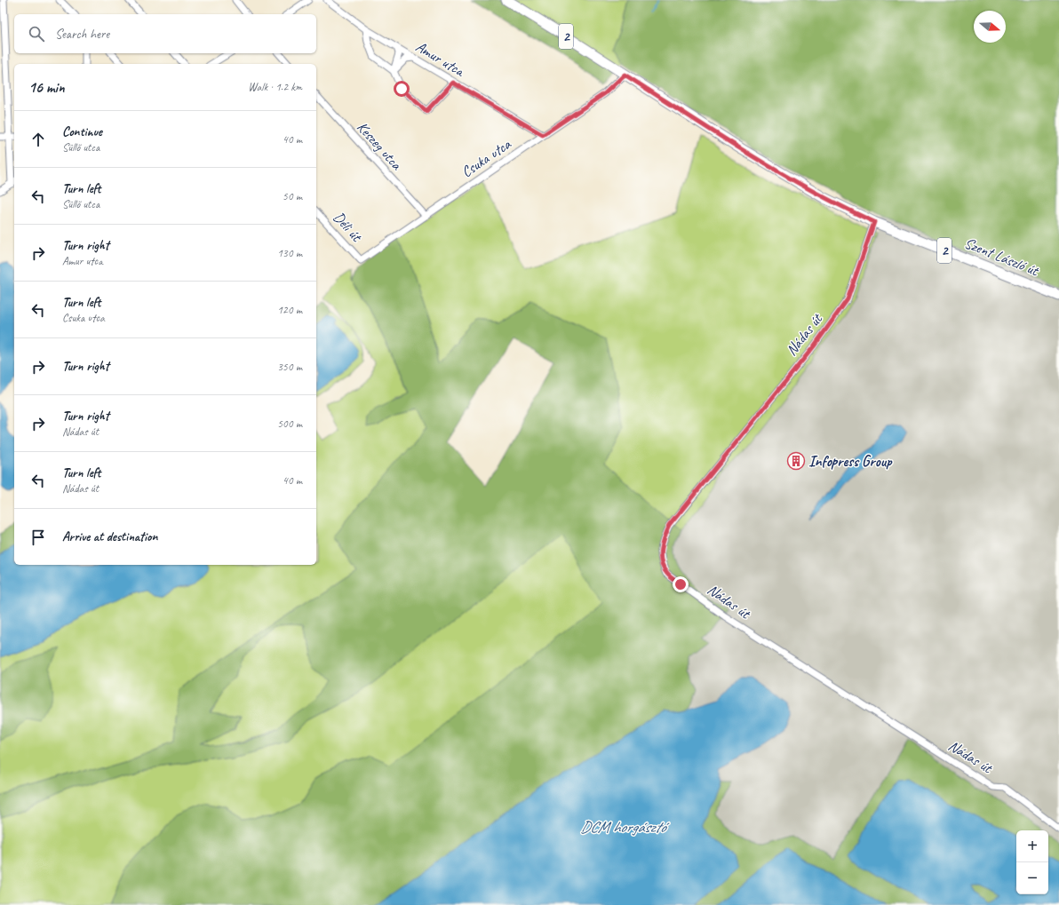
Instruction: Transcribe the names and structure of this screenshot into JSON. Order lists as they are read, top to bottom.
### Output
{
  "streets": {
    "main road": ["2", "Szent László út"],
    "street": [
      "Amur utca",
      "Keszeg utca",
      "Csuka utca",
      "Déli út",
      "Nádas út"
    ]
  },
  "crossings": [
    ["2", "Csuka utca"],
    ["2", "Szent László út"],
    ["2", "Nádas út"],
    ["Amur utca", "Csuka utca"],
    ["Keszeg utca", "Csuka utca"],
    ["Csuka utca", "Déli út"],
    ["Szent László út", "Nádas út"]
  ],
  "water": ["DCM horgásztó"],
  "places": {
    "building": ["Infopress Group"]
  },
  "north": "right",
  "page": {
    "search": "Search here",
    "heading": ["16 min", "Walk · 1.2 km"],
    "list": [
      ["Continue", "Süllő utca", "40 m"],
      ["Turn left", "Süllő utca", "50 m"],
      ["Turn right", "Amur utca", "130 m"],
      ["Turn left", "Csuka utca", "120 m"],
      ["Turn right", "350 m"],
      ["Turn right", "Nádas út", "500 m"],
      ["Turn left", "Nádas út", "40 m"],
      "Arrive at destination"
    ],
    "map_buttons": ["+", "−"]
  }
}
